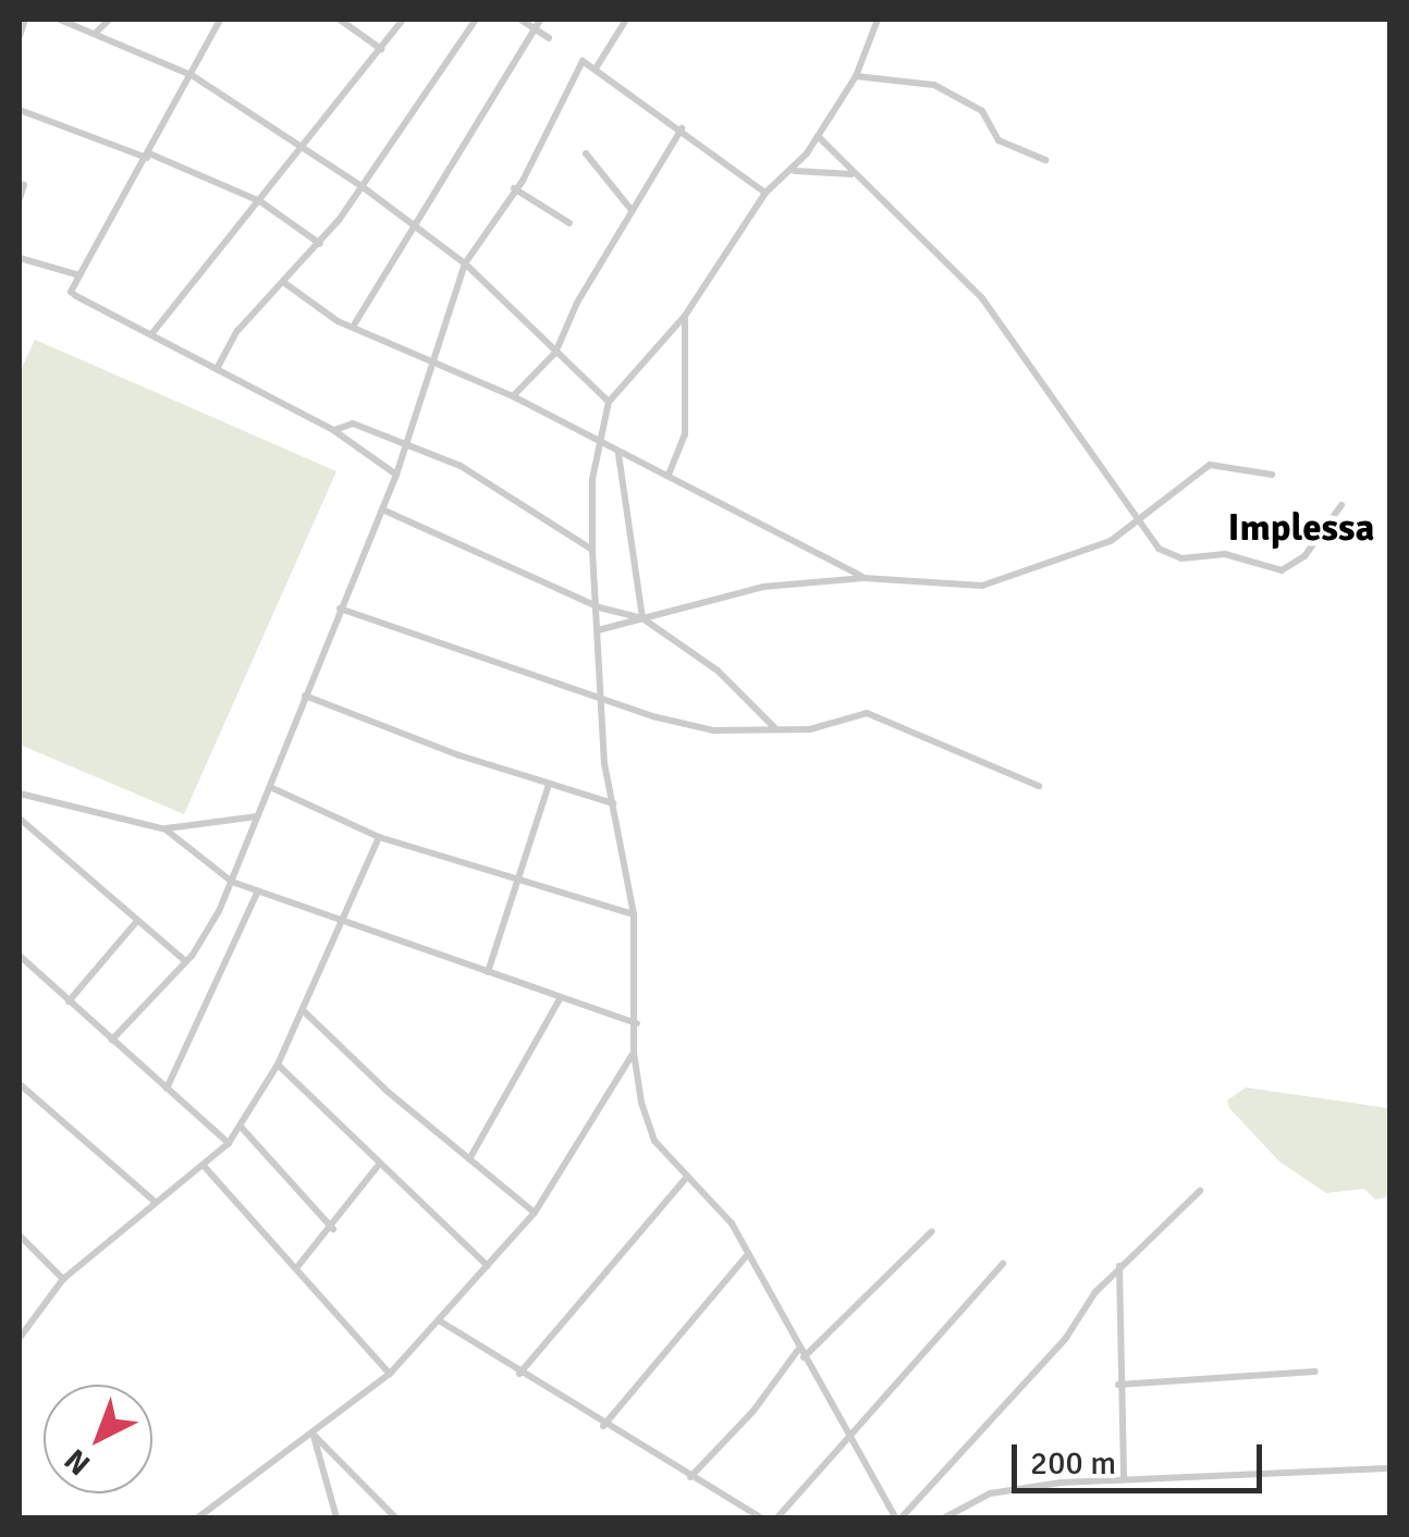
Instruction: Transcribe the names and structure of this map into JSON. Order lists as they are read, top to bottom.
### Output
{
  "districts": ["Implessa"],
  "scale_bar": "200 m",
  "north": "bottom left"
}
